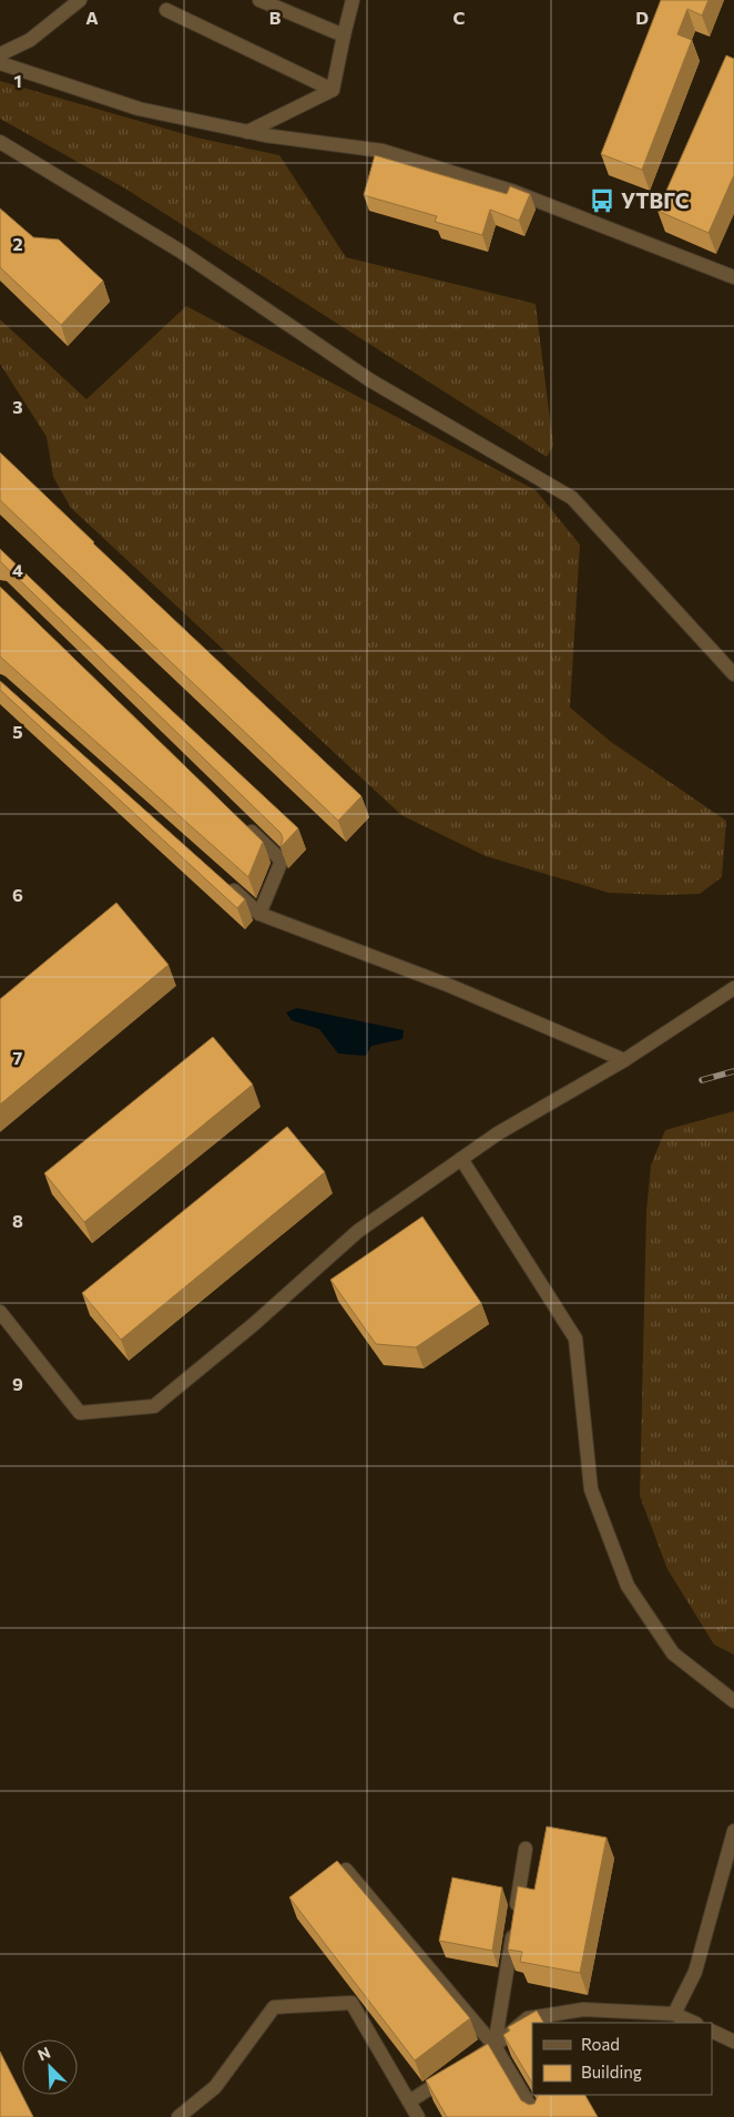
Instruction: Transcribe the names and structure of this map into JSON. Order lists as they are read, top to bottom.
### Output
{
  "places": {
    "bus stop": ["УТВГС"]
  },
  "legend": ["Road", "Building"],
  "north": "top left",
  "grid": {
    "columns": [
      "A",
      "B",
      "C",
      "D"
    ],
    "rows": [
      "1",
      "2",
      "3",
      "4",
      "5",
      "6",
      "7",
      "8",
      "9"
    ]
  }
}
